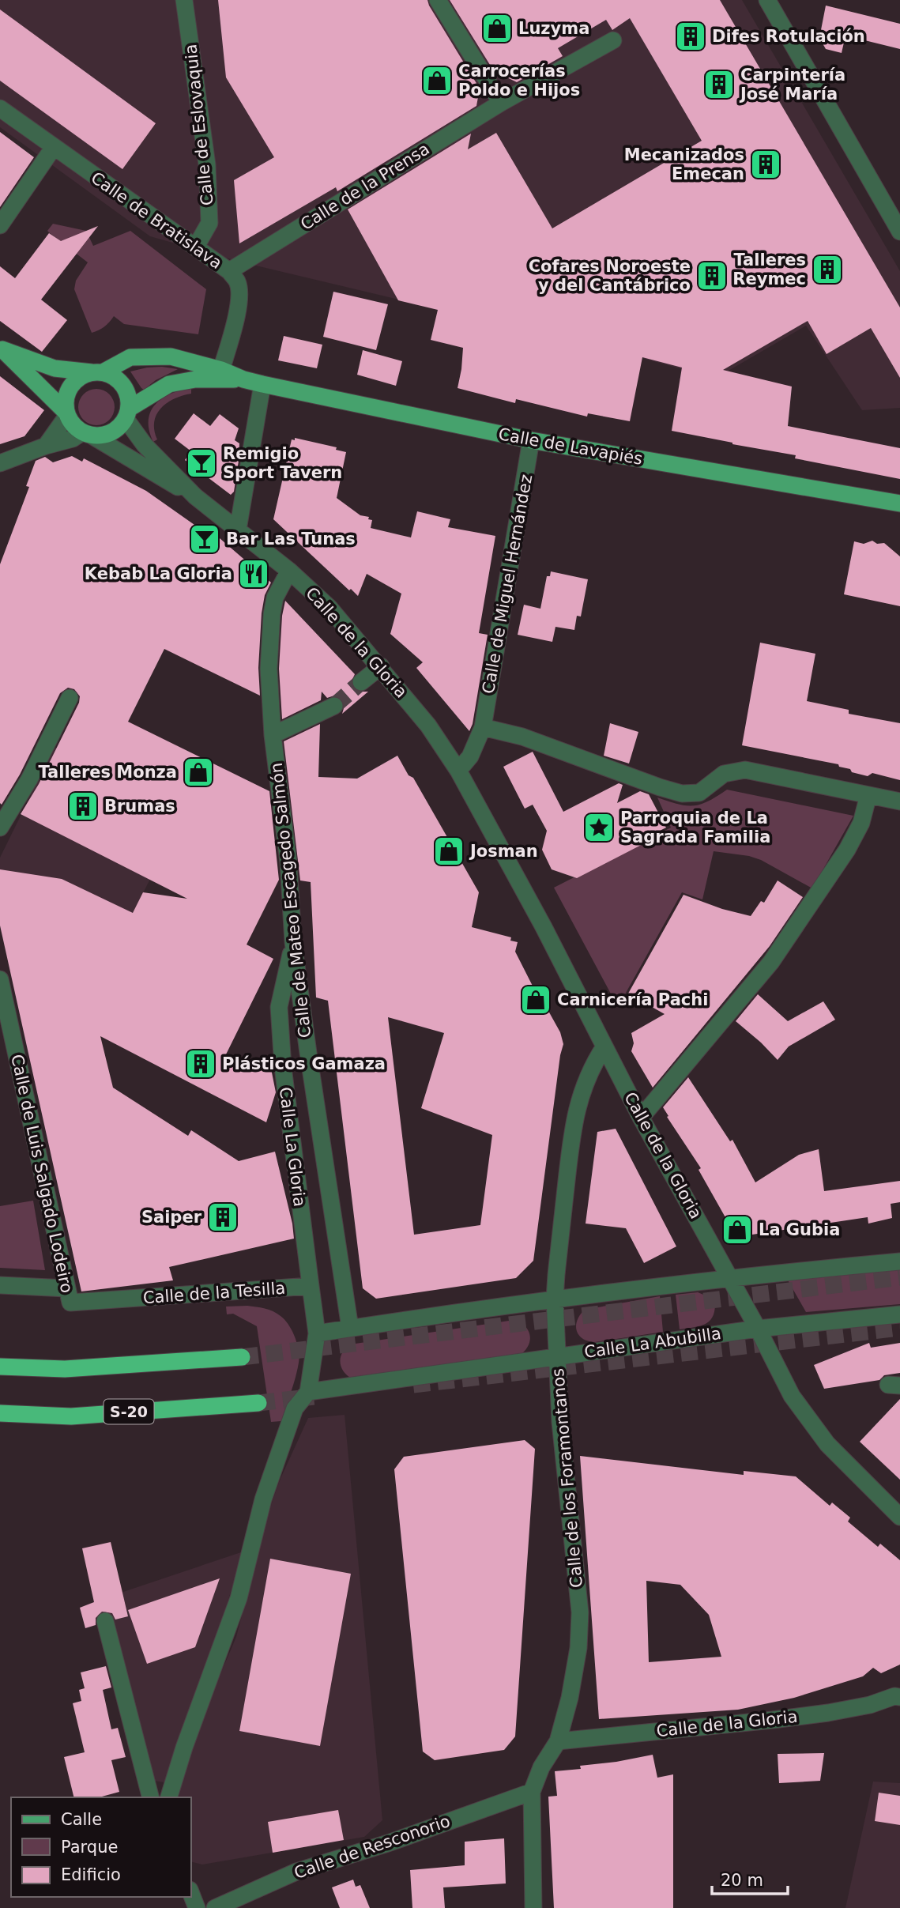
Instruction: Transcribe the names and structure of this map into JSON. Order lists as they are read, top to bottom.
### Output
{
  "streets": {
    "highway": ["S-20"],
    "main road": ["Calle de Lavapiés"],
    "street": [
      "Calle de Eslovaquia",
      "Calle de la Prensa",
      "Calle de Bratislava",
      "Calle de Miguel Hernández",
      "Calle de la Gloria",
      "Calle de Mateo Escagedo Salmón",
      "Calle La Gloria",
      "Calle de Luis Salgado Lodeiro",
      "Calle de la Tesilla",
      "Calle La Abubilla",
      "Calle de los Foramontanos",
      "Calle de Resconorio"
    ]
  },
  "crossings": [
    ["Calle de Eslovaquia", "Calle de Bratislava"],
    ["Calle de la Prensa", "Calle de Bratislava"],
    ["Calle de Bratislava", "Calle de Lavapiés"],
    ["Calle de Lavapiés", "Calle de Miguel Hernández"],
    ["Calle de Lavapiés", "Calle de la Gloria"],
    ["Calle de la Gloria", "Calle de Mateo Escagedo Salmón"],
    ["Calle de la Gloria", "Calle La Abubilla"],
    ["Calle de la Gloria", "Calle de los Foramontanos"],
    ["Calle de Mateo Escagedo Salmón", "Calle La Gloria"],
    ["Calle La Gloria", "Calle de la Tesilla"],
    ["Calle de Luis Salgado Lodeiro", "Calle de la Tesilla"],
    ["Calle La Abubilla", "Calle de los Foramontanos"],
    ["Calle de los Foramontanos", "Calle de Resconorio"]
  ],
  "places": {
    "shop": [
      "Luzyma",
      "Carrocerías Poldo e Hijos",
      "Talleres Monza",
      "Josman",
      "Carnicería Pachi",
      "La Gubia"
    ],
    "building": [
      "Difes Rotulación",
      "Carpintería José María",
      "Mecanizados Emecan",
      "Talleres Reymec",
      "Cofares Noroeste y del Cantábrico",
      "Brumas",
      "Plásticos Gamaza",
      "Saiper"
    ],
    "bar": ["Remigio Sport Tavern", "Bar Las Tunas"],
    "restaurant": ["Kebab La Gloria"],
    "place": ["Parroquia de La Sagrada Familia"]
  },
  "legend": ["Calle", "Parque", "Edificio"],
  "scale_bar": "20 m"
}
